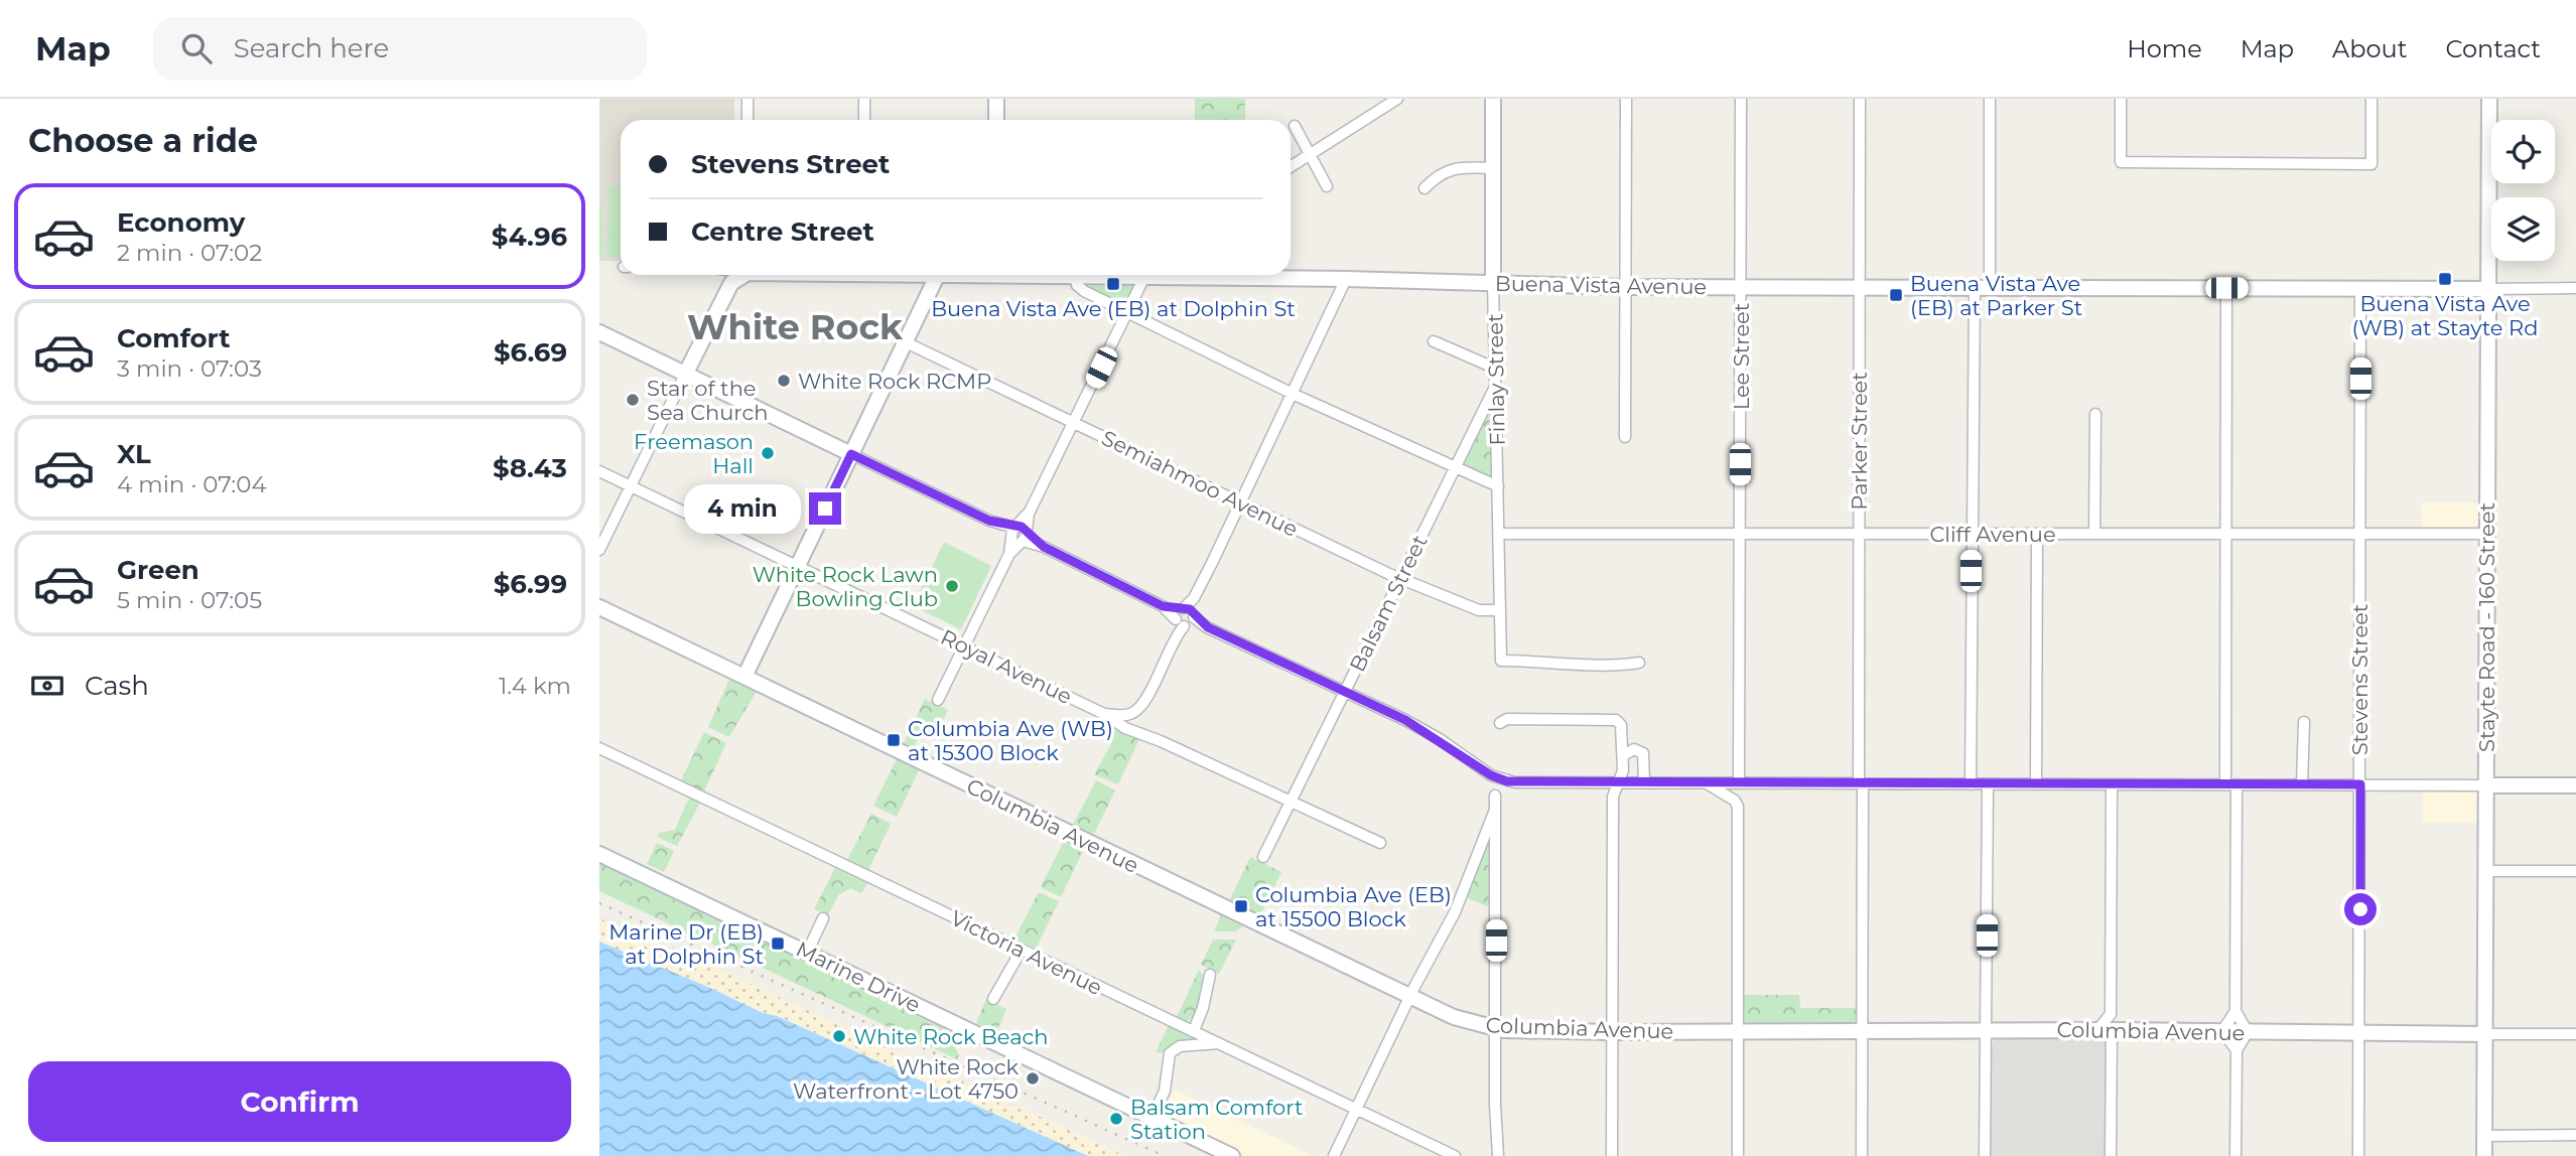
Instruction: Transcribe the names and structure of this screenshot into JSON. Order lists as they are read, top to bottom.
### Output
{
  "streets": {
    "street": [
      "Buena Vista Avenue",
      "Lee Street",
      "Finlay Street",
      "Parker Street",
      "Semiahmoo Avenue",
      "Cliff Avenue",
      "Balsam Street",
      "Stayte Road - 160 Street",
      "Royal Avenue",
      "Stevens Street",
      "Columbia Avenue",
      "Victoria Avenue",
      "Marine Drive"
    ]
  },
  "crossings": [
    ["Buena Vista Avenue", "Lee Street"],
    ["Buena Vista Avenue", "Finlay Street"],
    ["Buena Vista Avenue", "Parker Street"],
    ["Buena Vista Avenue", "Stayte Road - 160 Street"],
    ["Buena Vista Avenue", "Stevens Street"],
    ["Lee Street", "Cliff Avenue"],
    ["Finlay Street", "Semiahmoo Avenue"],
    ["Finlay Street", "Cliff Avenue"],
    ["Finlay Street", "Balsam Street"],
    ["Parker Street", "Cliff Avenue"],
    ["Parker Street", "Columbia Avenue"],
    ["Semiahmoo Avenue", "Balsam Street"],
    ["Cliff Avenue", "Stayte Road - 160 Street"],
    ["Cliff Avenue", "Stevens Street"],
    ["Balsam Street", "Royal Avenue"],
    ["Stayte Road - 160 Street", "Columbia Avenue"],
    ["Stevens Street", "Columbia Avenue"]
  ],
  "districts": ["White Rock"],
  "places": {
    "transit": [
      "Buena Vista Ave (WB) at Stayte Rd",
      "Buena Vista Ave (EB) at Dolphin St",
      "Buena Vista Ave (EB) at Parker St",
      "Columbia Ave (WB) at 15300 Block",
      "Columbia Ave (EB) at 15500 Block",
      "Marine Dr (EB) at Dolphin St"
    ],
    "other": [
      "White Rock RCMP",
      "Star of the Sea Church",
      "Freemason Hall",
      "White Rock Lawn Bowling Club",
      "White Rock Beach",
      "White Rock Waterfront - Lot 4750",
      "Balsam Comfort Station"
    ]
  },
  "page": {
    "header": "Map",
    "search": "Search here",
    "nav": [
      "Home",
      "Map",
      "About",
      "Contact"
    ],
    "heading": "Choose a ride",
    "banner": ["Stevens Street", "Centre Street"],
    "list": [
      {
        "name": "Economy",
        "note": "2 min · 07:02",
        "value": "$4.96"
      },
      {
        "name": "Comfort",
        "note": "3 min · 07:03",
        "value": "$6.69"
      },
      {
        "name": "XL",
        "note": "4 min · 07:04",
        "value": "$8.43"
      },
      {
        "name": "Green",
        "note": "5 min · 07:05",
        "value": "$6.99"
      }
    ],
    "bubble": "4 min",
    "pay": ["Cash", "1.4 km"],
    "buttons": "Confirm"
  }
}
